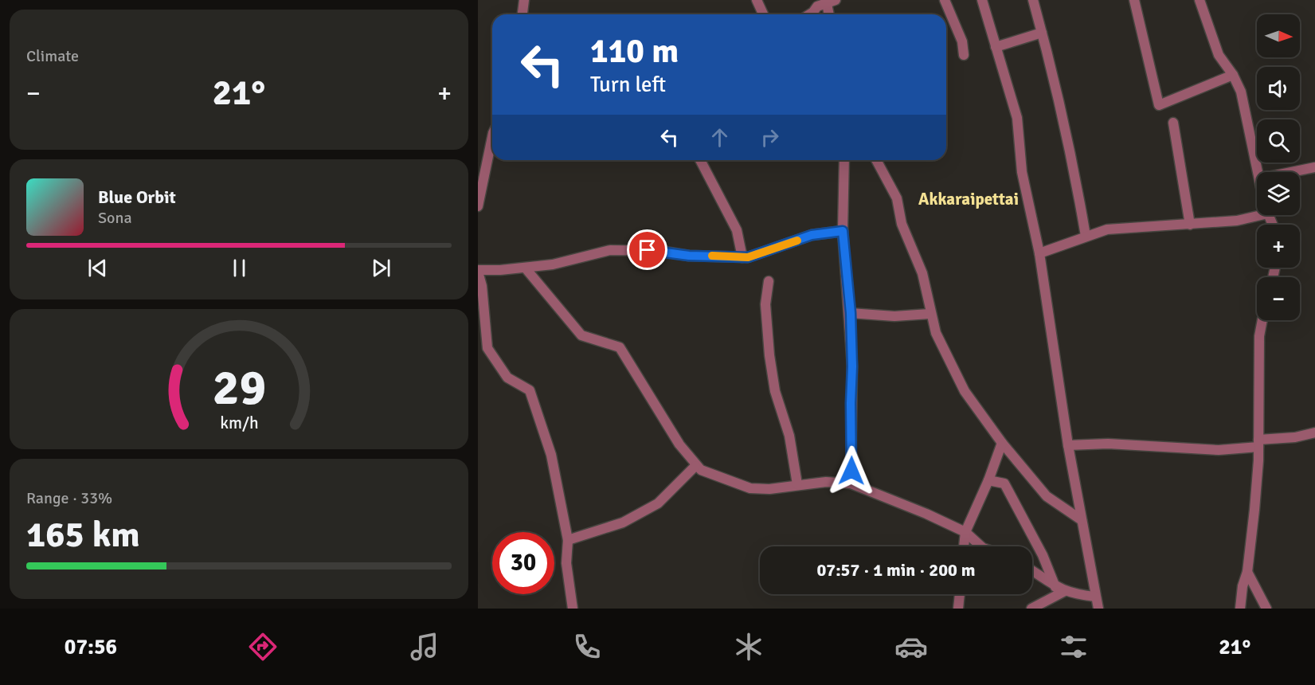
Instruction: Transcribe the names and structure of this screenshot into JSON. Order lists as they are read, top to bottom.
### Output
{
  "districts": ["Akkaraipettai"],
  "north": "right",
  "page": {
    "tile": [
      "Climate",
      ["Range · 33%", "165 km"]
    ],
    "map_buttons": ["+", "−"],
    "turn": ["110 m", "Turn left"],
    "heat": ["−", "21°", "+"],
    "song": ["Blue Orbit", "Sona"],
    "limit": "30",
    "trip": "07:57 · 1 min · 200 m",
    "tabs": ["07:56", "21°"],
    "gauge": ["29", "km/h"]
  }
}
